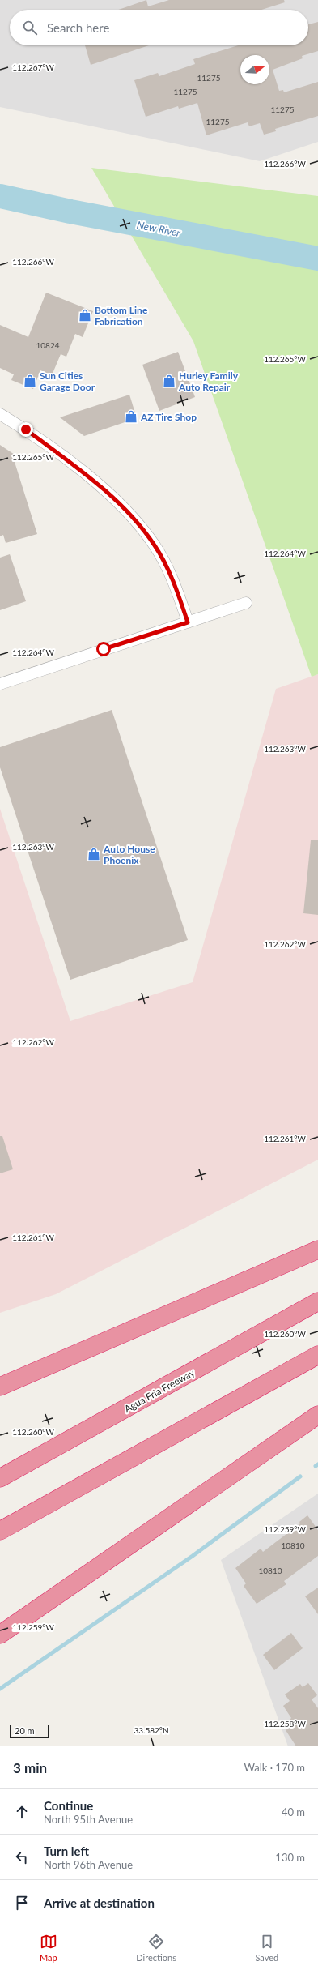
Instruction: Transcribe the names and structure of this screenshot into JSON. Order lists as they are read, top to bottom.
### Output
{
  "streets": {
    "highway": ["Agua Fria Freeway"]
  },
  "water": ["New River"],
  "places": {
    "shop": [
      "Bottom Line Fabrication",
      "Sun Cities Garage Door",
      "Hurley Family Auto Repair",
      "AZ Tire Shop",
      "Auto House Phoenix"
    ]
  },
  "house_numbers": [
    "11275",
    "11275",
    "11275",
    "11275",
    "10824",
    "10810",
    "10810"
  ],
  "scale_bar": "20 m",
  "north": "right",
  "page": {
    "search": "Search here",
    "scale": "20 m",
    "heading": ["3 min", "Walk · 170 m"],
    "list": [
      ["Continue", "North 95th Avenue", "40 m"],
      ["Turn left", "North 96th Avenue", "130 m"],
      "Arrive at destination"
    ],
    "nav": ["Map", "Directions", "Saved"]
  },
  "coordinates": [
    "112.267°W",
    "112.266°W",
    "112.265°W",
    "112.264°W",
    "112.263°W",
    "112.262°W",
    "112.261°W",
    "112.260°W",
    "112.259°W",
    "112.258°W",
    "33.582°N"
  ]
}
